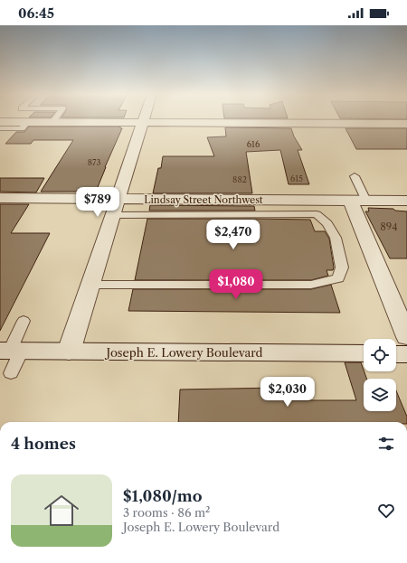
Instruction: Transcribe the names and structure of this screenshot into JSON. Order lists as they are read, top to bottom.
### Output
{
  "streets": {
    "street": ["Lindsay Street Northwest", "Joseph E. Lowery Boulevard"]
  },
  "house_numbers": [
    "616",
    "873",
    "615",
    "882",
    "894"
  ],
  "page": {
    "status": "06:45",
    "price": [
      "$789",
      "$2,470",
      "$1,080",
      "$2,030"
    ],
    "heading": "4 homes",
    "list": [
      {
        "name": "$1,080/mo",
        "note": "3 rooms · 86 m² · Joseph E. Lowery Boulevard"
      }
    ]
  }
}
